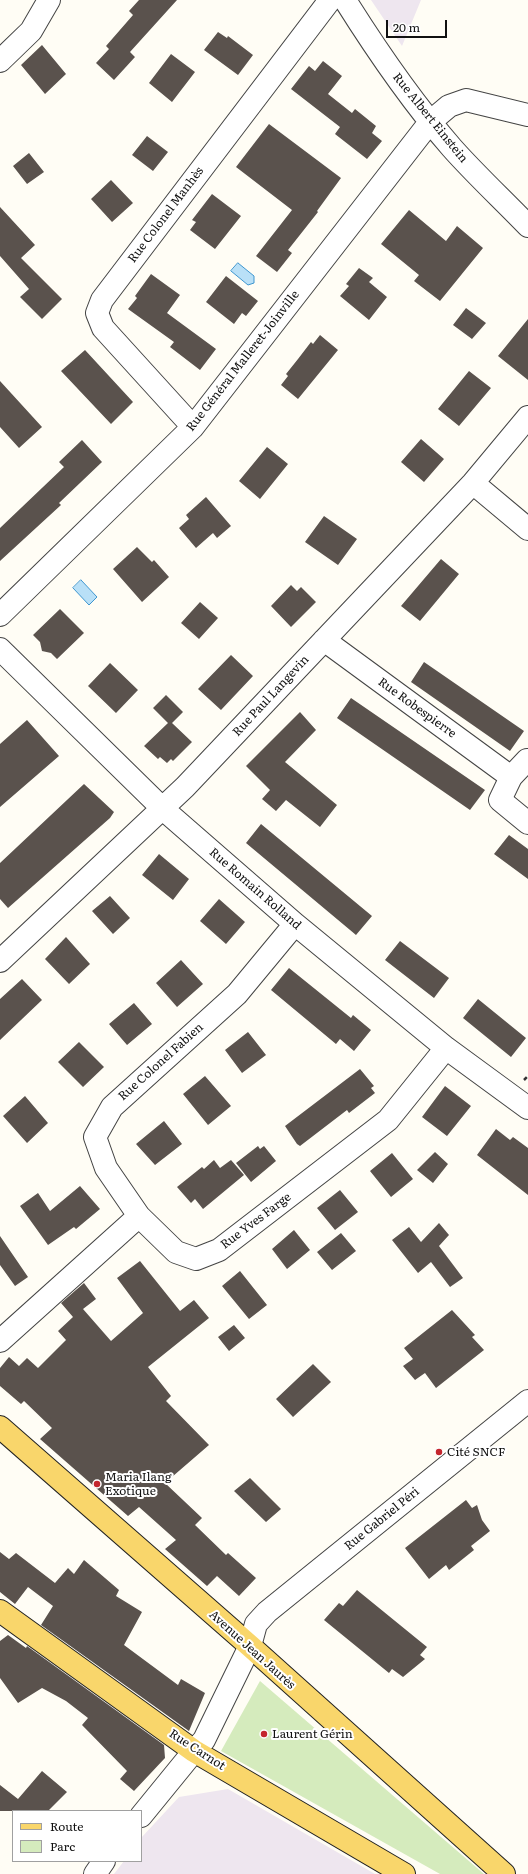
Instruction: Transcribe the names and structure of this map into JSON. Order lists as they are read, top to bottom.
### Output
{
  "streets": {
    "main road": ["Avenue Jean Jaurès", "Rue Carnot"],
    "street": [
      "Rue Albert Einstein",
      "Rue Colonel Manhès",
      "Rue Général Malleret-Joinville",
      "Rue Paul Langevin",
      "Rue Robespierre",
      "Rue Romain Rolland",
      "Rue Colonel Fabien",
      "Rue Yves Farge",
      "Rue Gabriel Péri"
    ]
  },
  "crossings": [
    ["Rue Albert Einstein", "Rue Général Malleret-Joinville"],
    ["Rue Colonel Manhès", "Rue Général Malleret-Joinville"],
    ["Rue Paul Langevin", "Rue Robespierre"],
    ["Rue Paul Langevin", "Rue Romain Rolland"],
    ["Rue Romain Rolland", "Rue Colonel Fabien"],
    ["Rue Romain Rolland", "Rue Yves Farge"],
    ["Rue Colonel Fabien", "Rue Yves Farge"],
    ["Rue Gabriel Péri", "Avenue Jean Jaurès"],
    ["Rue Gabriel Péri", "Rue Carnot"]
  ],
  "places": ["Cité SNCF", "Maria Ilang Exotique", "Laurent Gérin"],
  "legend": ["Route", "Parc"],
  "scale_bar": "20 m"
}
